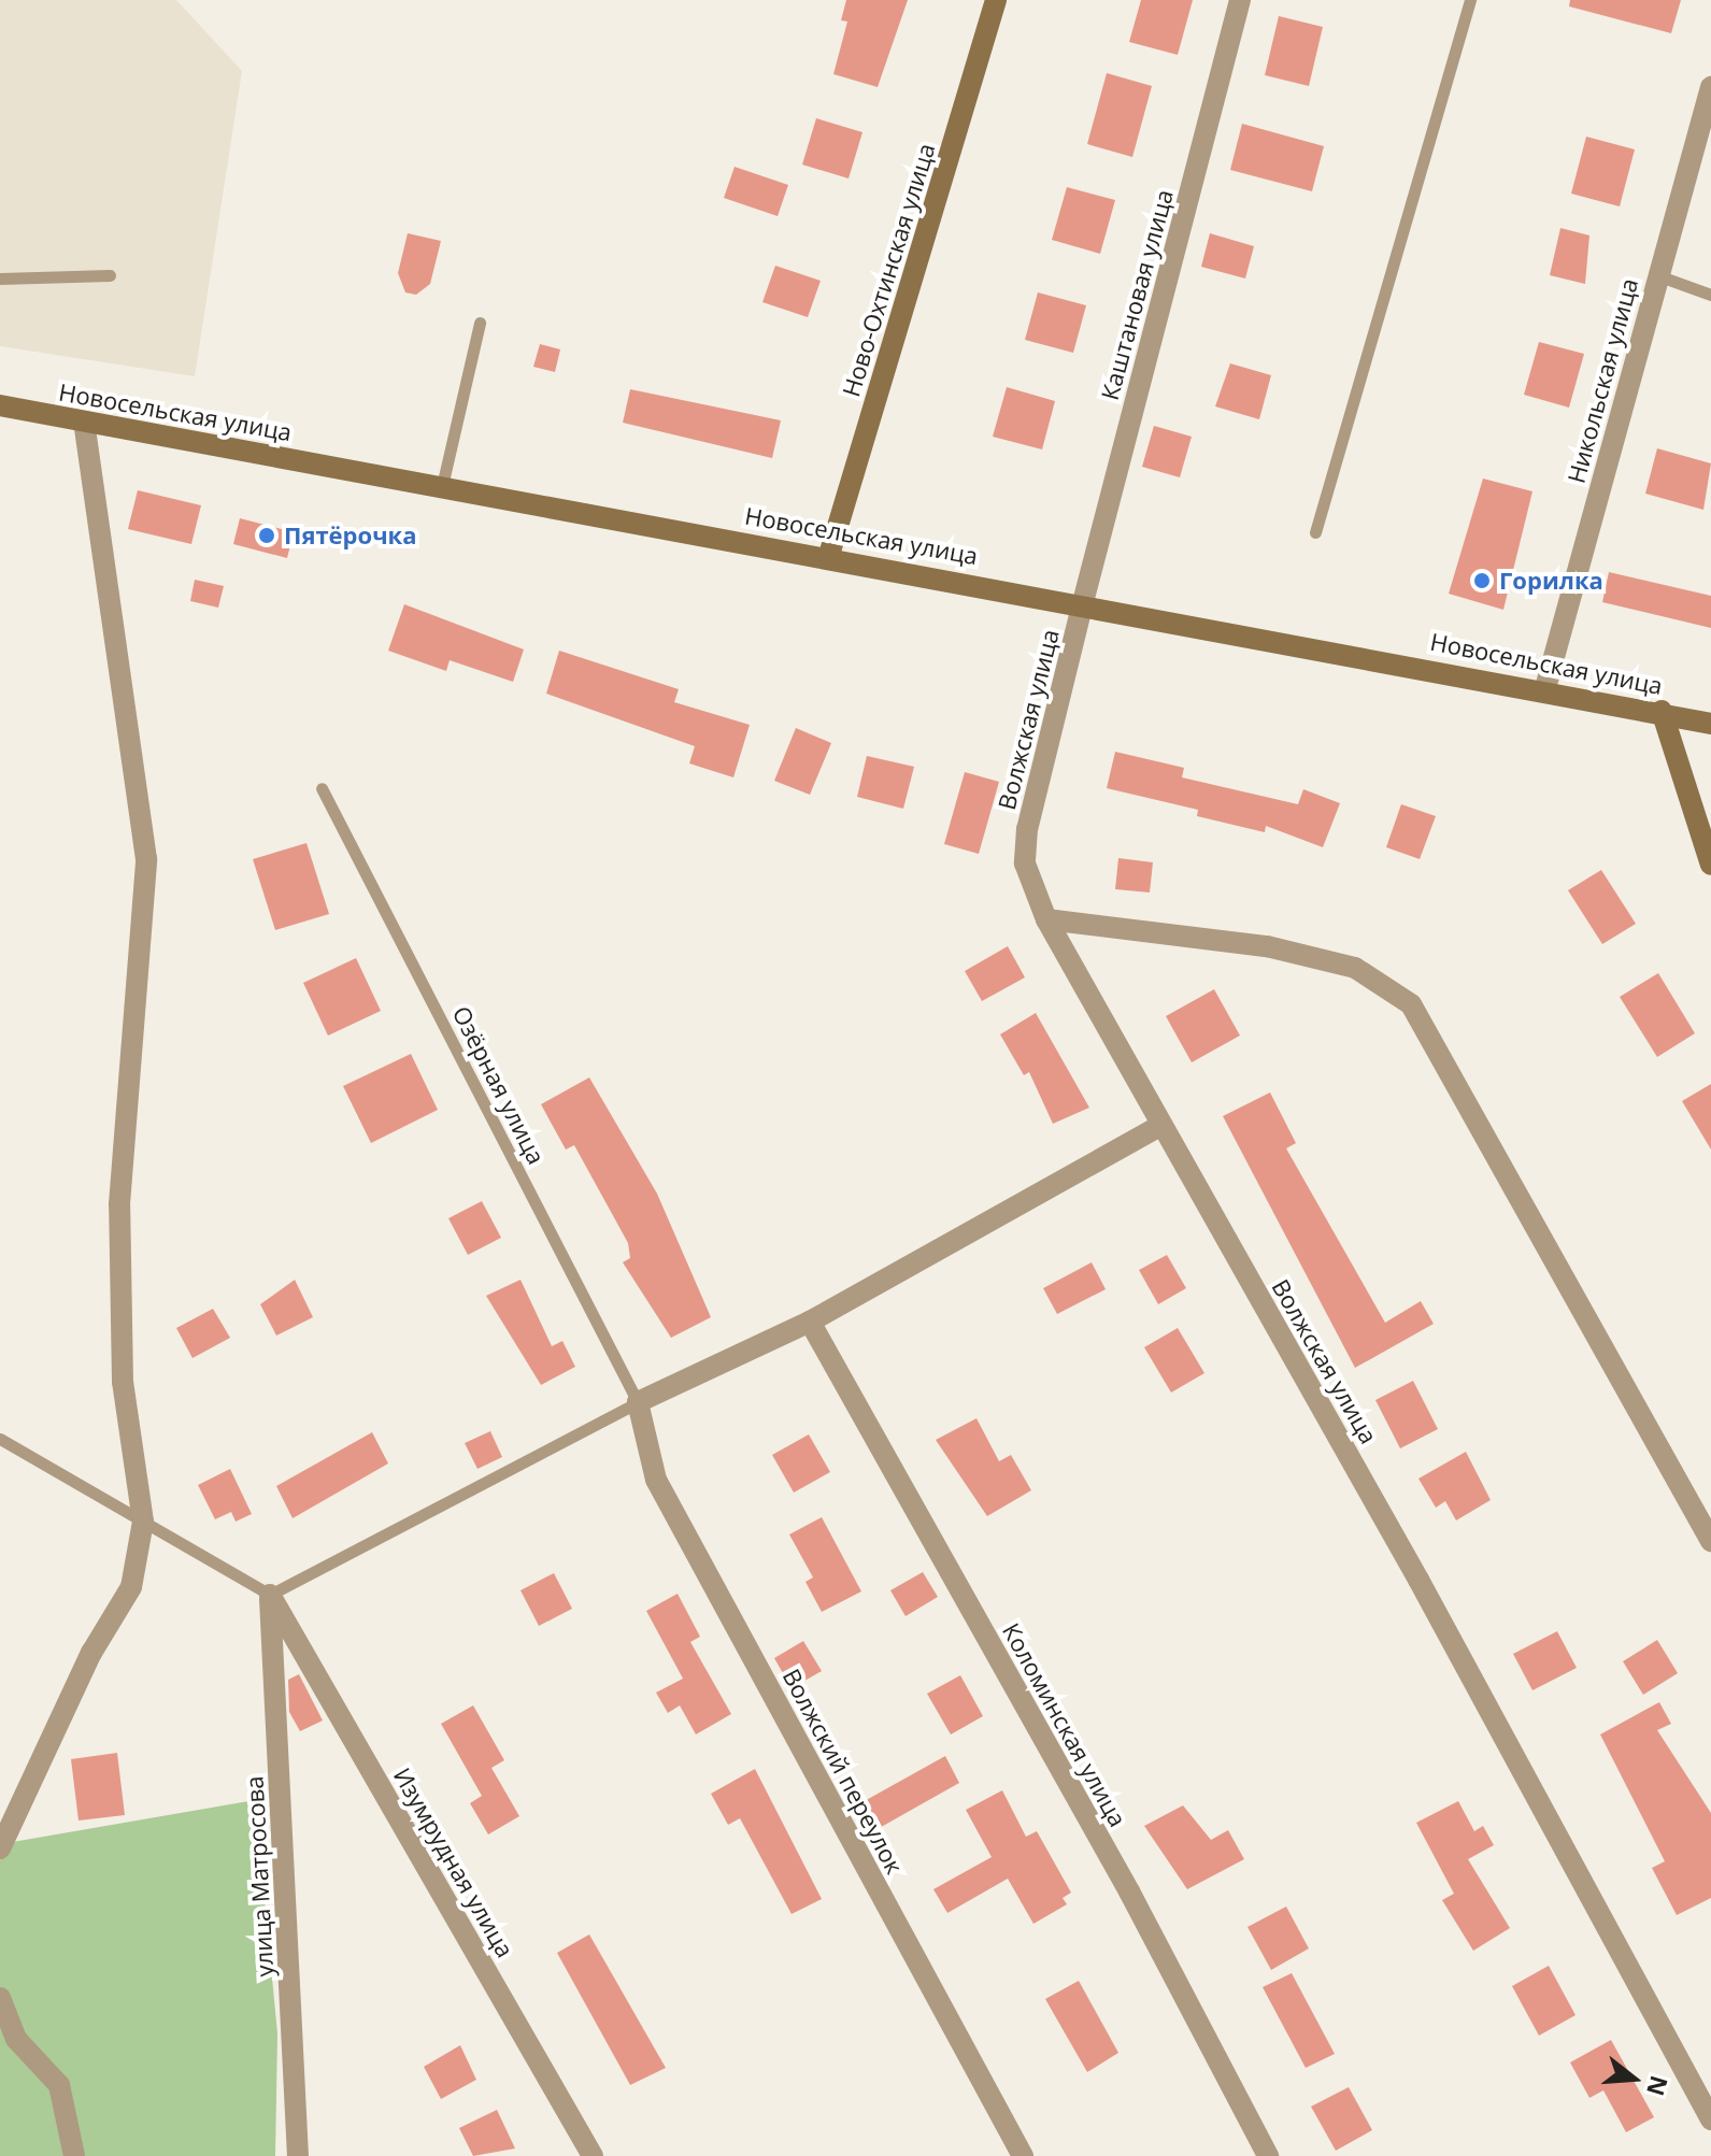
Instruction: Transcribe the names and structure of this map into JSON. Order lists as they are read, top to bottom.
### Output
{
  "streets": {
    "street": [
      "Ново-Охтинская улица",
      "Каштановая улица",
      "Никольская улица",
      "Новосельская улица",
      "Волжская улица",
      "Коломинская улица",
      "Волжский переулок",
      "Изумрудная улица",
      "улица Матросова"
    ],
    "lane": ["Озёрная улица"]
  },
  "crossings": [
    ["Ново-Охтинская улица", "Новосельская улица"],
    ["Каштановая улица", "Новосельская улица"],
    ["Каштановая улица", "Волжская улица"],
    ["Никольская улица", "Новосельская улица"],
    ["Новосельская улица", "Волжская улица"],
    ["Озёрная улица", "Волжский переулок"],
    ["Изумрудная улица", "улица Матросова"]
  ],
  "places": ["Пятёрочка", "Горилка"],
  "north": "right"
}
